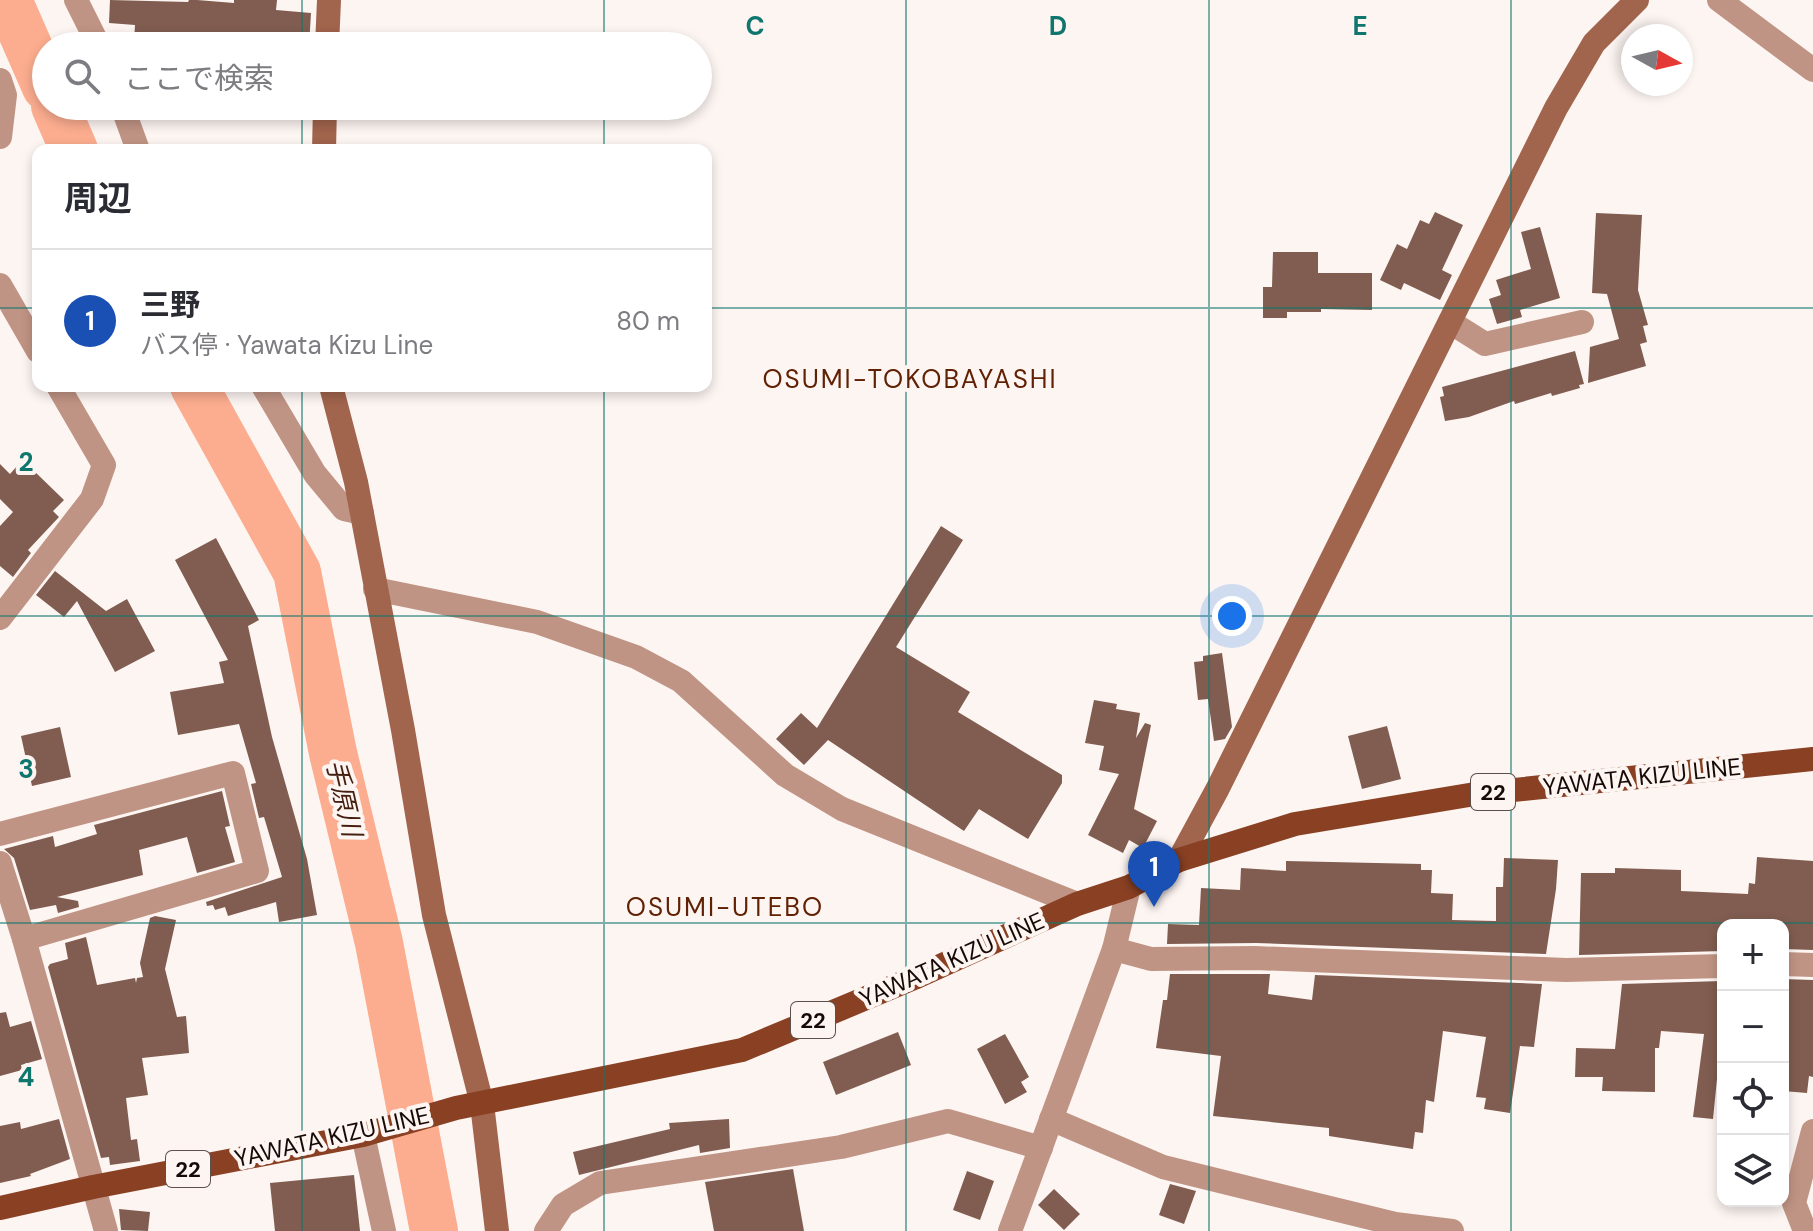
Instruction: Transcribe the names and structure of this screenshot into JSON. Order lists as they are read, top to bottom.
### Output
{
  "streets": {
    "main road": ["YAWATA KIZU LINE", "22"]
  },
  "districts": ["OSUMI-TOKOBAYASHI", "OSUMI-UTEBO"],
  "water": ["手原川"],
  "north": "right",
  "page": {
    "search": "ここで検索",
    "heading": "周辺",
    "list": [
      {
        "mark": "1",
        "name": "三野",
        "note": "バス停 · Yawata Kizu Line",
        "value": "80 m"
      }
    ],
    "pins": "1",
    "map_buttons": ["+", "−"]
  },
  "grid": {
    "columns": ["C", "D", "E"],
    "rows": ["2", "3", "4"]
  }
}
